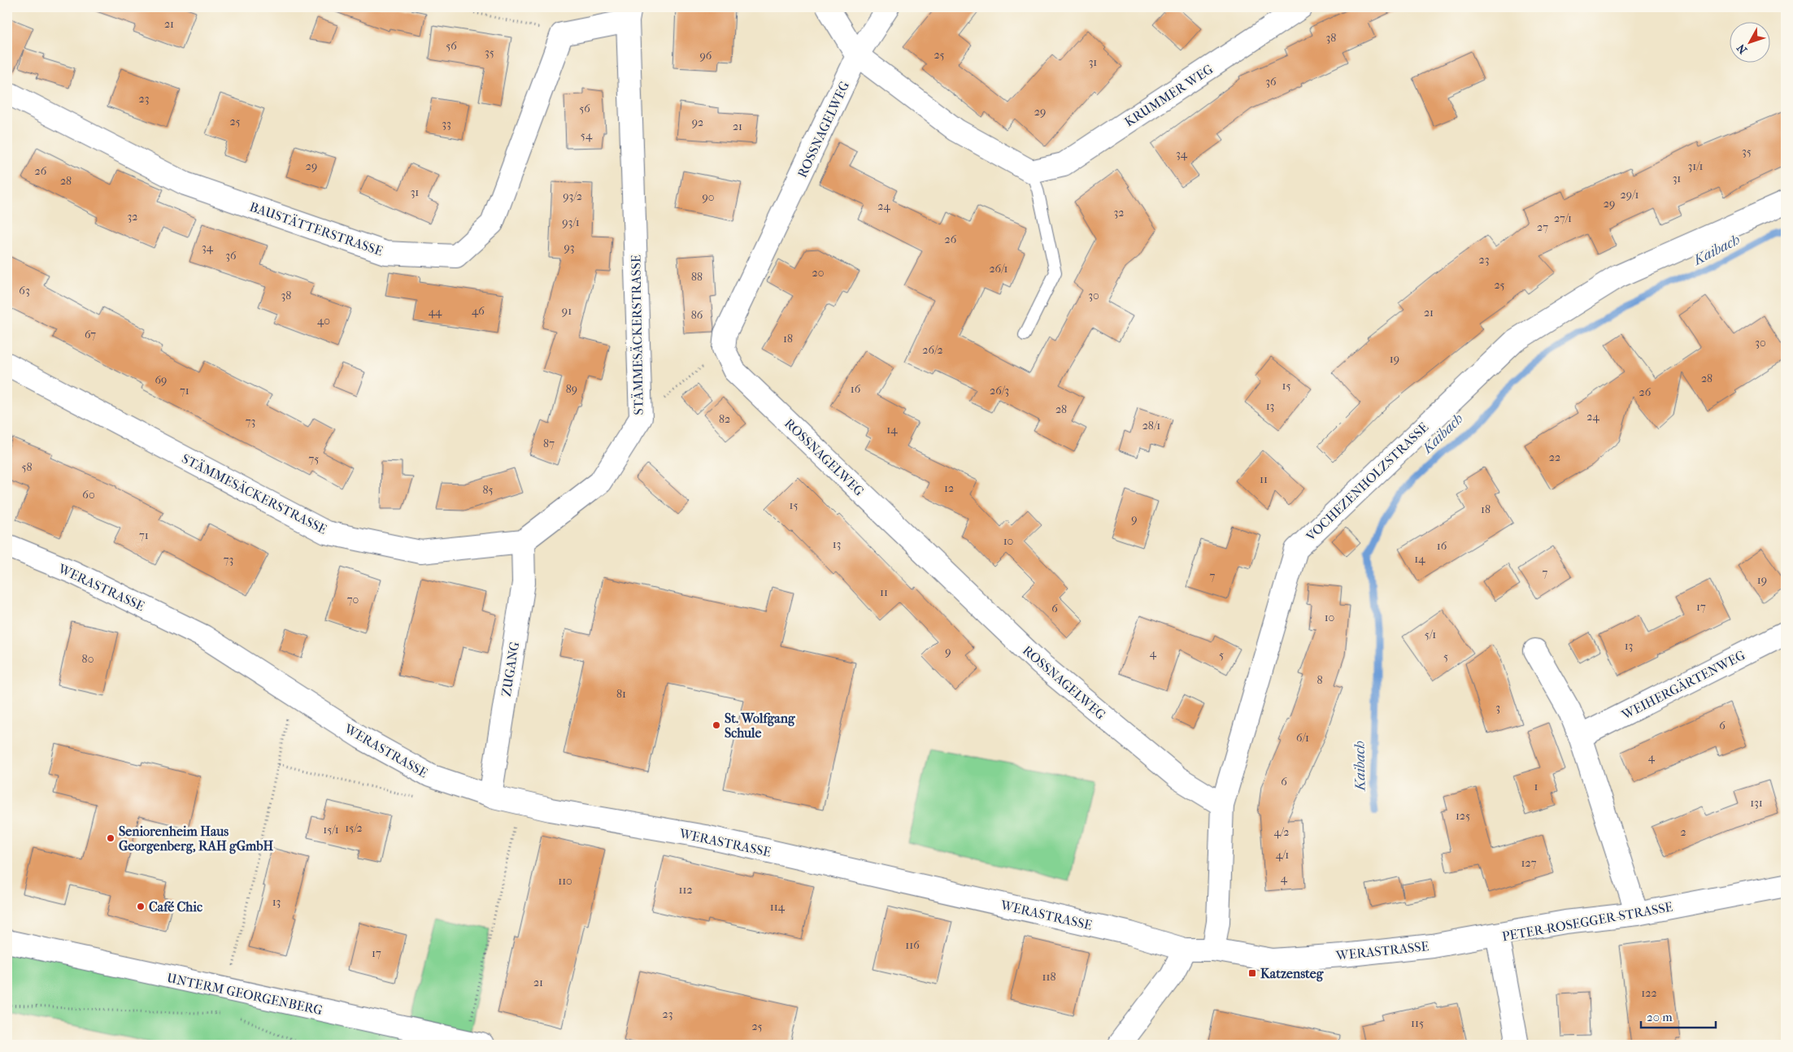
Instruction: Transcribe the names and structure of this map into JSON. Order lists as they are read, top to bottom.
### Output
{
  "streets": {
    "street": [
      "KRUMMER WEG",
      "ROSSNAGELWEG",
      "BAUSTÄTTERSTRASSE",
      "STÄMMESÄCKERSTRASSE",
      "VOCHEZENHOLZSTRASSE",
      "WERASTRASSE",
      "ZUGANG",
      "WEIHERGÄRTENWEG",
      "PETER-ROSEGGER-STRASSE",
      "UNTERM GEORGENBERG"
    ]
  },
  "crossings": [
    ["ROSSNAGELWEG", "VOCHEZENHOLZSTRASSE"],
    ["STÄMMESÄCKERSTRASSE", "ZUGANG"],
    ["VOCHEZENHOLZSTRASSE", "WERASTRASSE"],
    ["WERASTRASSE", "ZUGANG"],
    ["WERASTRASSE", "PETER-ROSEGGER-STRASSE"]
  ],
  "water": ["Kaibach"],
  "places": {
    "other": ["St. Wolfgang Schule", "Seniorenheim Haus Georgenberg, RAH gGmbH", "Café Chic"],
    "transit": ["Katzensteg"]
  },
  "house_numbers": [
    "21",
    "38",
    "56",
    "35",
    "25",
    "96",
    "31",
    "36",
    "23",
    "56",
    "29",
    "25",
    "92",
    "33",
    "21",
    "54",
    "35",
    "34",
    "29",
    "31/1",
    "26",
    "31",
    "28",
    "31",
    "29/1",
    "93/2",
    "90",
    "29",
    "24",
    "32",
    "32",
    "27/1",
    "93/1",
    "27",
    "26",
    "34",
    "93",
    "36",
    "23",
    "26/1",
    "20",
    "88",
    "25",
    "63",
    "38",
    "30",
    "46",
    "91",
    "44",
    "21",
    "86",
    "40",
    "67",
    "18",
    "30",
    "26/2",
    "19",
    "28",
    "69",
    "15",
    "89",
    "16",
    "71",
    "26/3",
    "26",
    "13",
    "28",
    "24",
    "82",
    "73",
    "28/1",
    "14",
    "87",
    "22",
    "75",
    "58",
    "11",
    "12",
    "85",
    "60",
    "15",
    "18",
    "9",
    "71",
    "10",
    "13",
    "16",
    "14",
    "73",
    "7",
    "7",
    "19",
    "11",
    "70",
    "17",
    "6",
    "10",
    "5/1",
    "13",
    "9",
    "4",
    "5",
    "5",
    "80",
    "8",
    "81",
    "3",
    "6",
    "6/1",
    "4",
    "6",
    "1",
    "131",
    "125",
    "15/2",
    "15/1",
    "4/2",
    "2",
    "4/1",
    "127",
    "4",
    "110",
    "112",
    "13",
    "114",
    "116",
    "17",
    "118",
    "21",
    "122",
    "23",
    "115",
    "25"
  ],
  "scale_bar": "20 m",
  "north": "bottom left"
}
